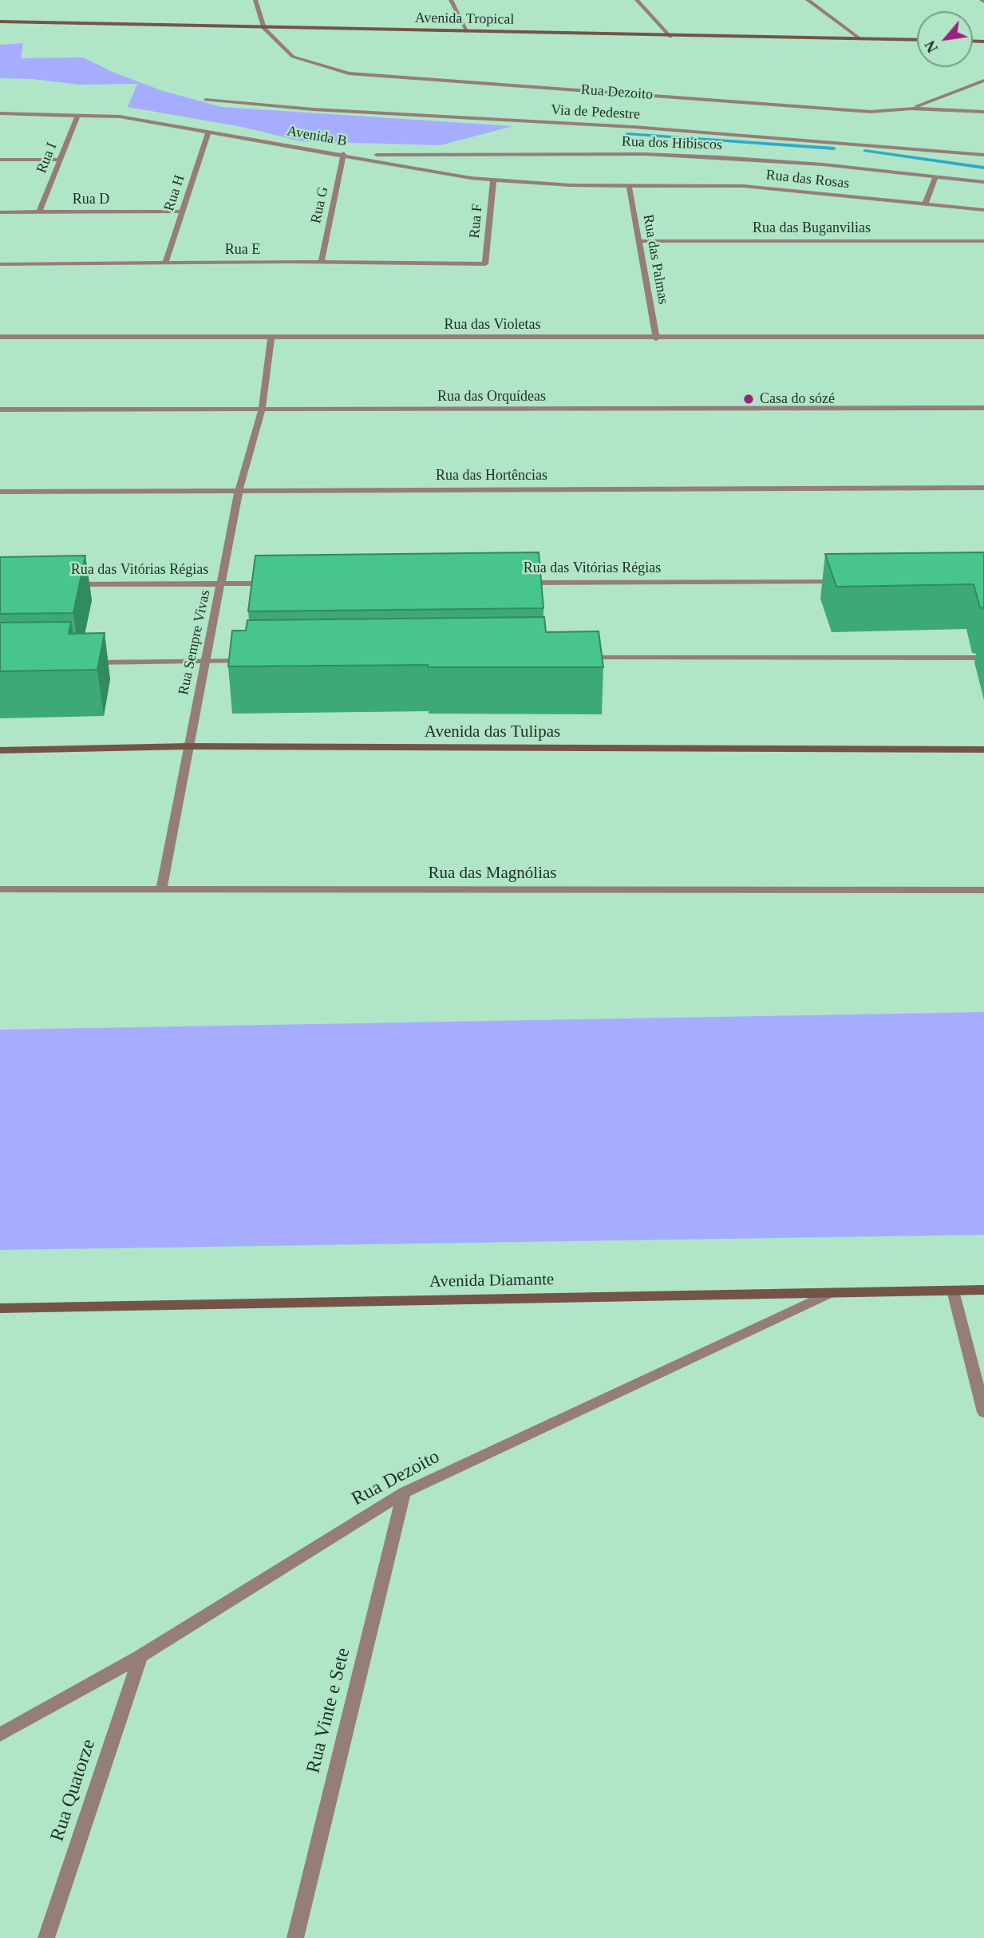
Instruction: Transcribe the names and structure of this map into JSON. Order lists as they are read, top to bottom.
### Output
{
  "streets": {
    "street": [
      "Avenida Tropical",
      "Rua Dezoito",
      "Via de Pedestre",
      "Avenida B",
      "Rua dos Hibiscos",
      "Rua I",
      "Rua das Rosas",
      "Rua H",
      "Rua D",
      "Rua G",
      "Rua F",
      "Rua das Buganvilias",
      "Rua E",
      "Rua das Palmas",
      "Rua das Violetas",
      "Rua das Orquídeas",
      "Rua das Hortências",
      "Rua das Vitórias Régias",
      "Rua Sempre Vivas",
      "Avenida das Tulipas",
      "Rua das Magnólias",
      "Avenida Diamante",
      "Rua Vinte e Sete",
      "Rua Quatorze"
    ]
  },
  "crossings": [
    ["Avenida Tropical", "Rua Dezoito"],
    ["Rua Dezoito", "Avenida Diamante"],
    ["Rua Dezoito", "Rua Vinte e Sete"],
    ["Rua Dezoito", "Rua Quatorze"],
    ["Avenida B", "Rua dos Hibiscos"],
    ["Avenida B", "Rua I"],
    ["Avenida B", "Rua das Rosas"],
    ["Avenida B", "Rua H"],
    ["Avenida B", "Rua G"],
    ["Avenida B", "Rua F"],
    ["Avenida B", "Rua das Palmas"],
    ["Rua I", "Rua D"],
    ["Rua das Rosas", "Rua das Palmas"],
    ["Rua H", "Rua D"],
    ["Rua H", "Rua E"],
    ["Rua G", "Rua E"],
    ["Rua F", "Rua E"],
    ["Rua das Buganvilias", "Rua das Palmas"],
    ["Rua das Palmas", "Rua das Violetas"],
    ["Rua das Violetas", "Rua Sempre Vivas"],
    ["Rua das Orquídeas", "Rua Sempre Vivas"],
    ["Rua das Hortências", "Rua Sempre Vivas"],
    ["Rua das Vitórias Régias", "Rua Sempre Vivas"],
    ["Rua Sempre Vivas", "Avenida das Tulipas"],
    ["Rua Sempre Vivas", "Rua das Magnólias"]
  ],
  "places": ["Casa do sózé"],
  "north": "bottom left"
}
